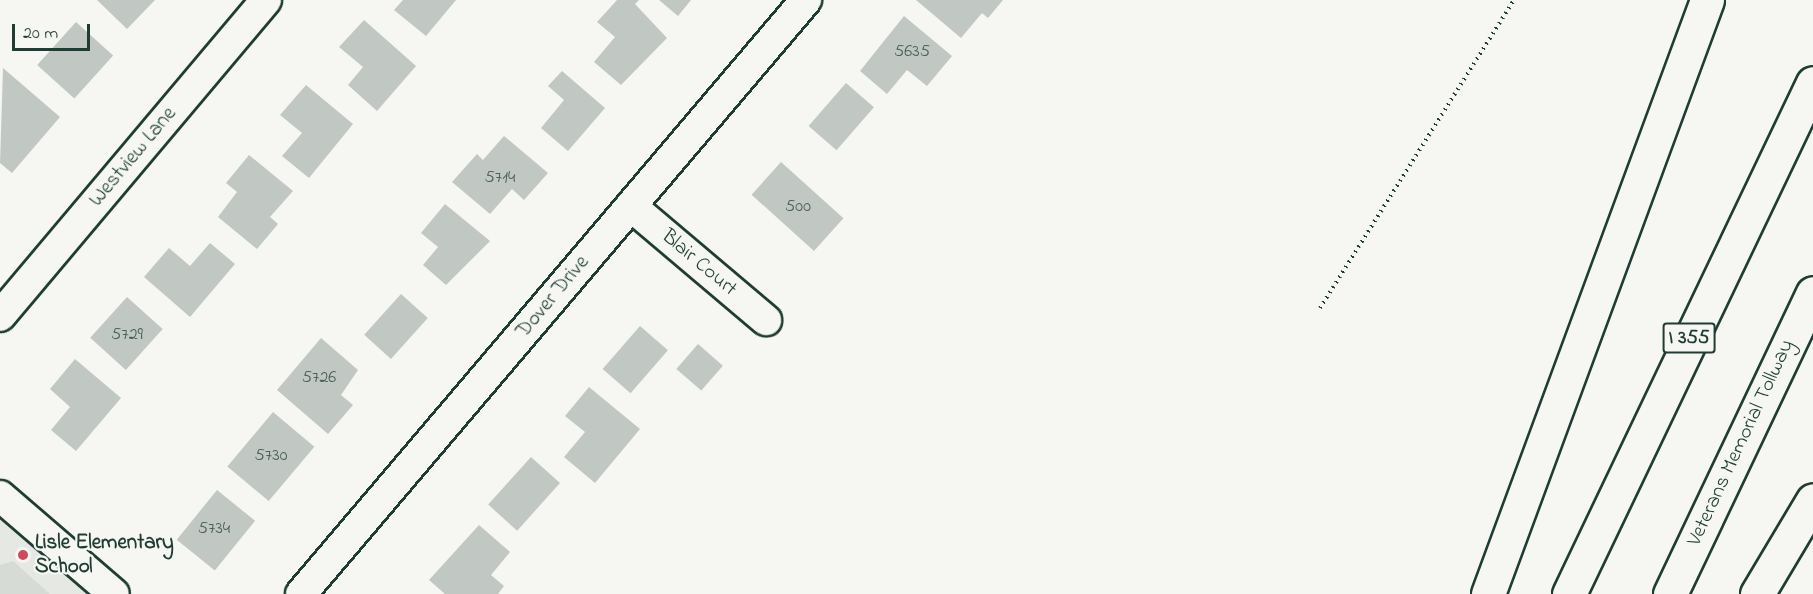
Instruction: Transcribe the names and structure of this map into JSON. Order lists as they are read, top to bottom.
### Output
{
  "streets": {
    "highway": ["I 355", "Veterans Memorial Tollway"],
    "street": ["Westview Lane", "Blair Court", "Dover Drive"]
  },
  "crossings": [
    ["Blair Court", "Dover Drive"]
  ],
  "places": ["Lisle Elementary School"],
  "house_numbers": [
    "5635",
    "5714",
    "500",
    "5729",
    "5726",
    "5730",
    "5734"
  ],
  "scale_bar": "20 m"
}
